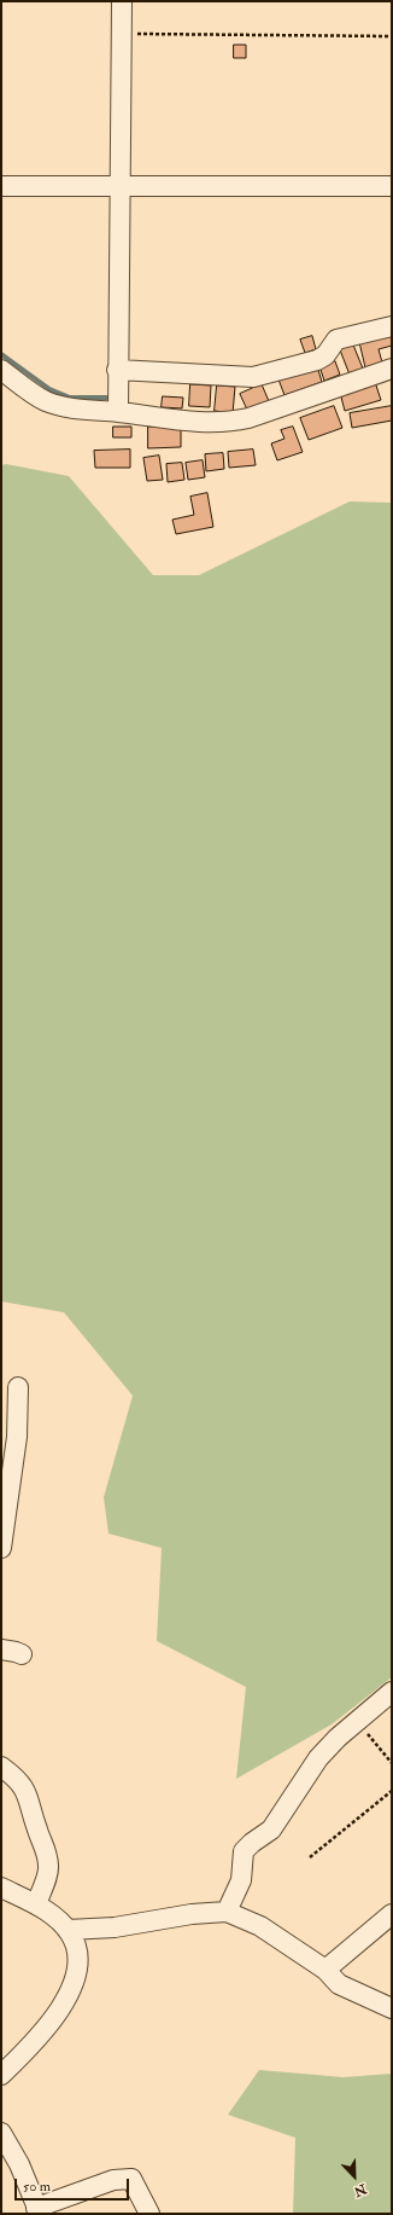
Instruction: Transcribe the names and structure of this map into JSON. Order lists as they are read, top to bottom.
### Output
{
  "scale_bar": "50 m",
  "north": "bottom right"
}
